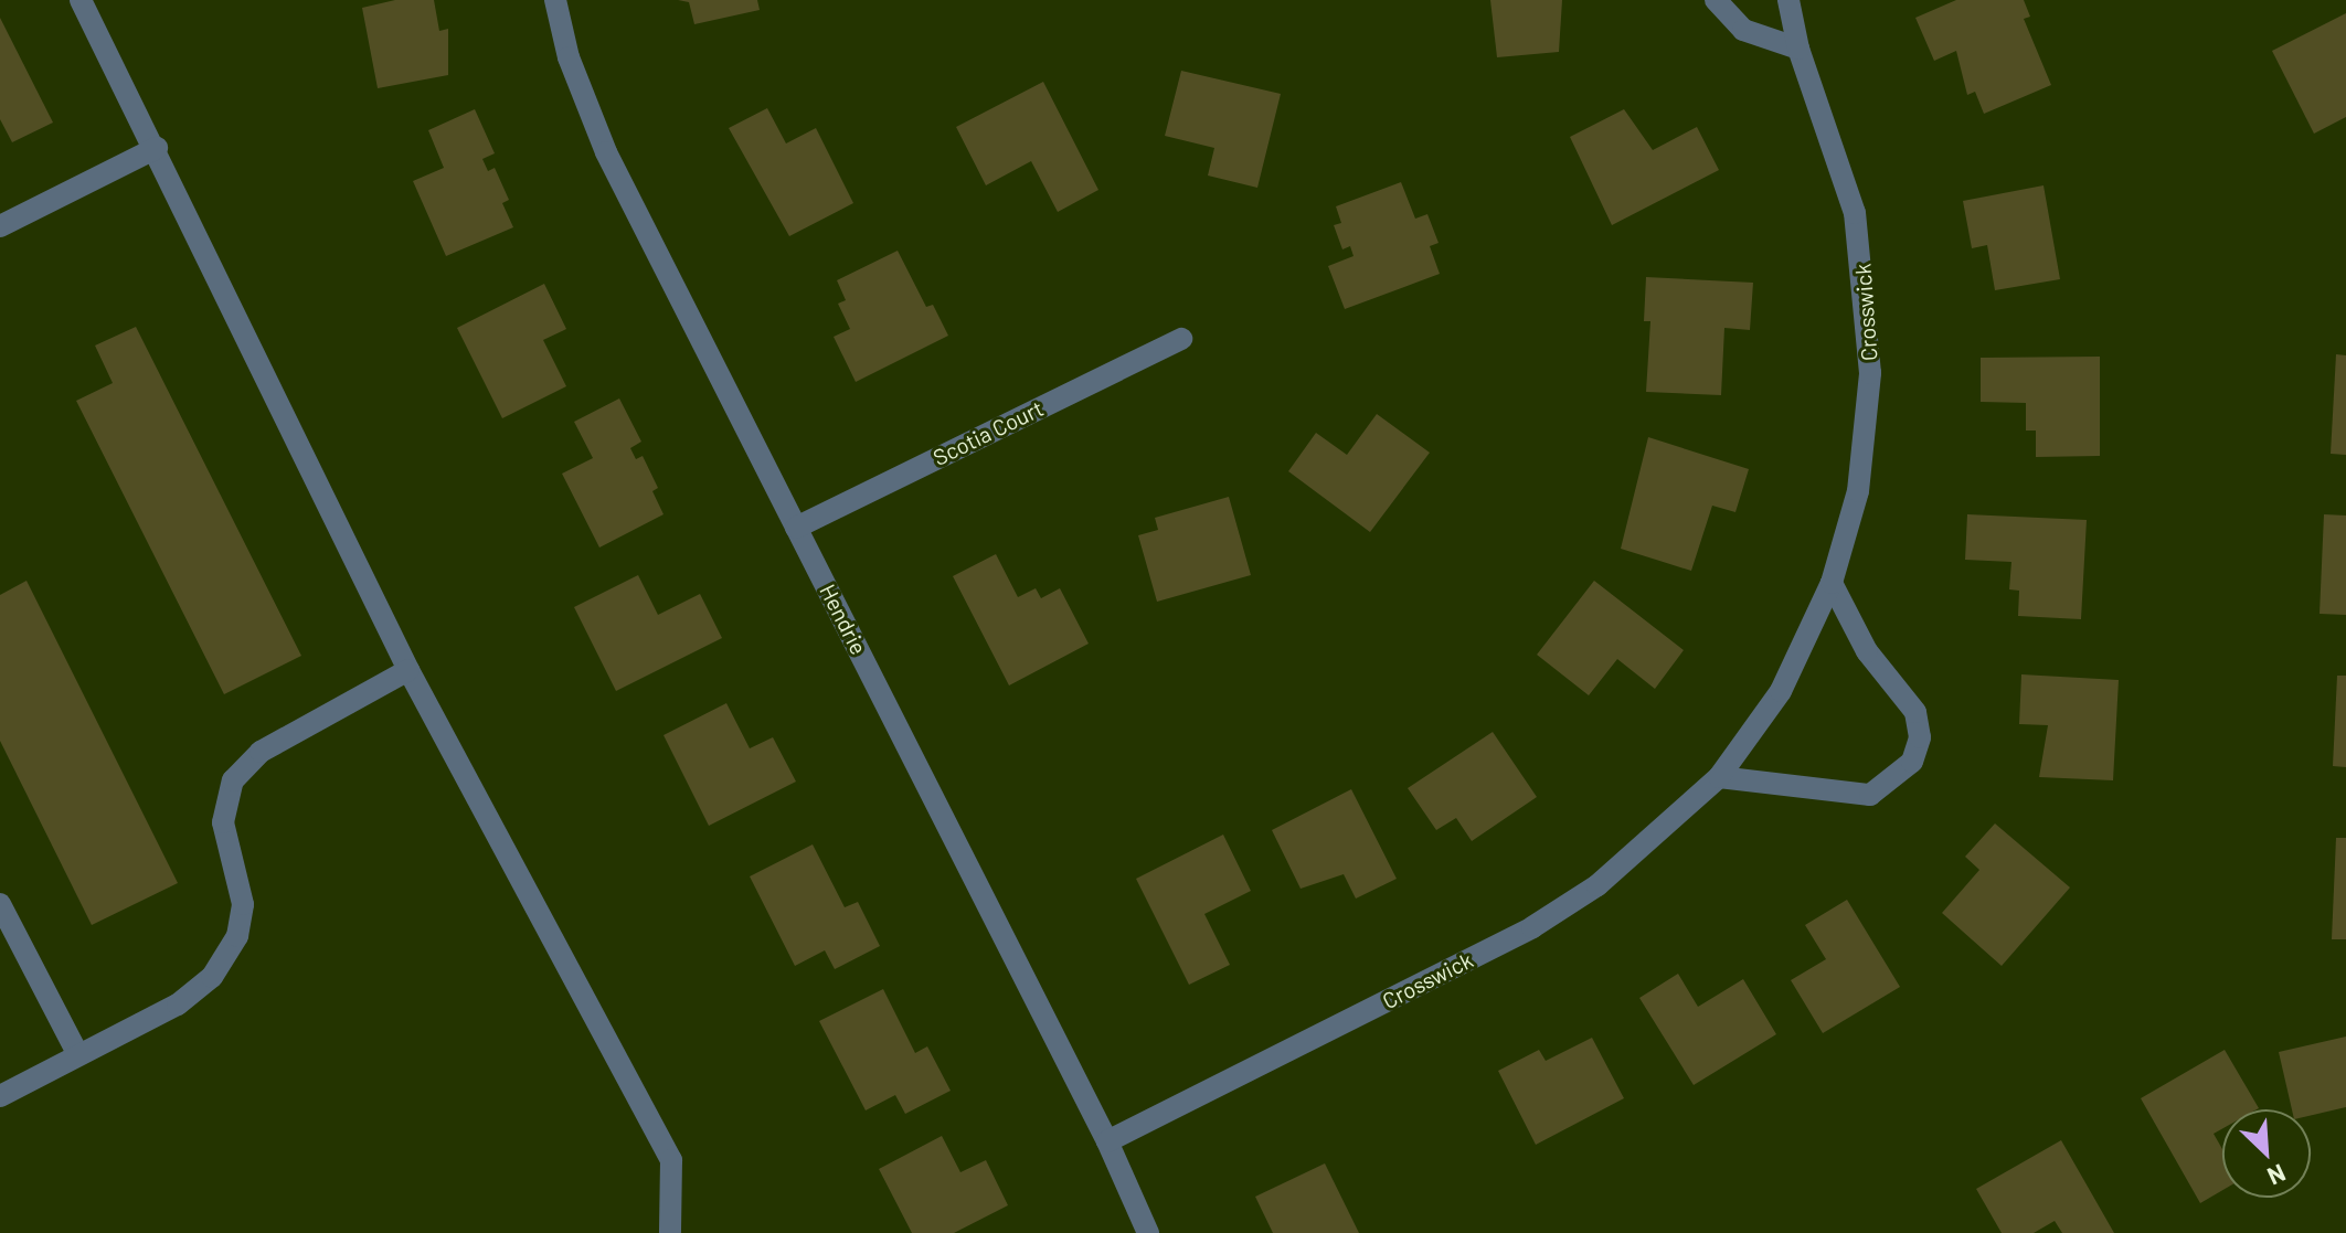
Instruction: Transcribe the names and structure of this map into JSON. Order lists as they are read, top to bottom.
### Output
{
  "streets": {
    "street": ["Crosswick", "Scotia Court", "Hendrie"]
  },
  "crossings": [
    ["Crosswick", "Hendrie"],
    ["Scotia Court", "Hendrie"]
  ],
  "north": "bottom right"
}
